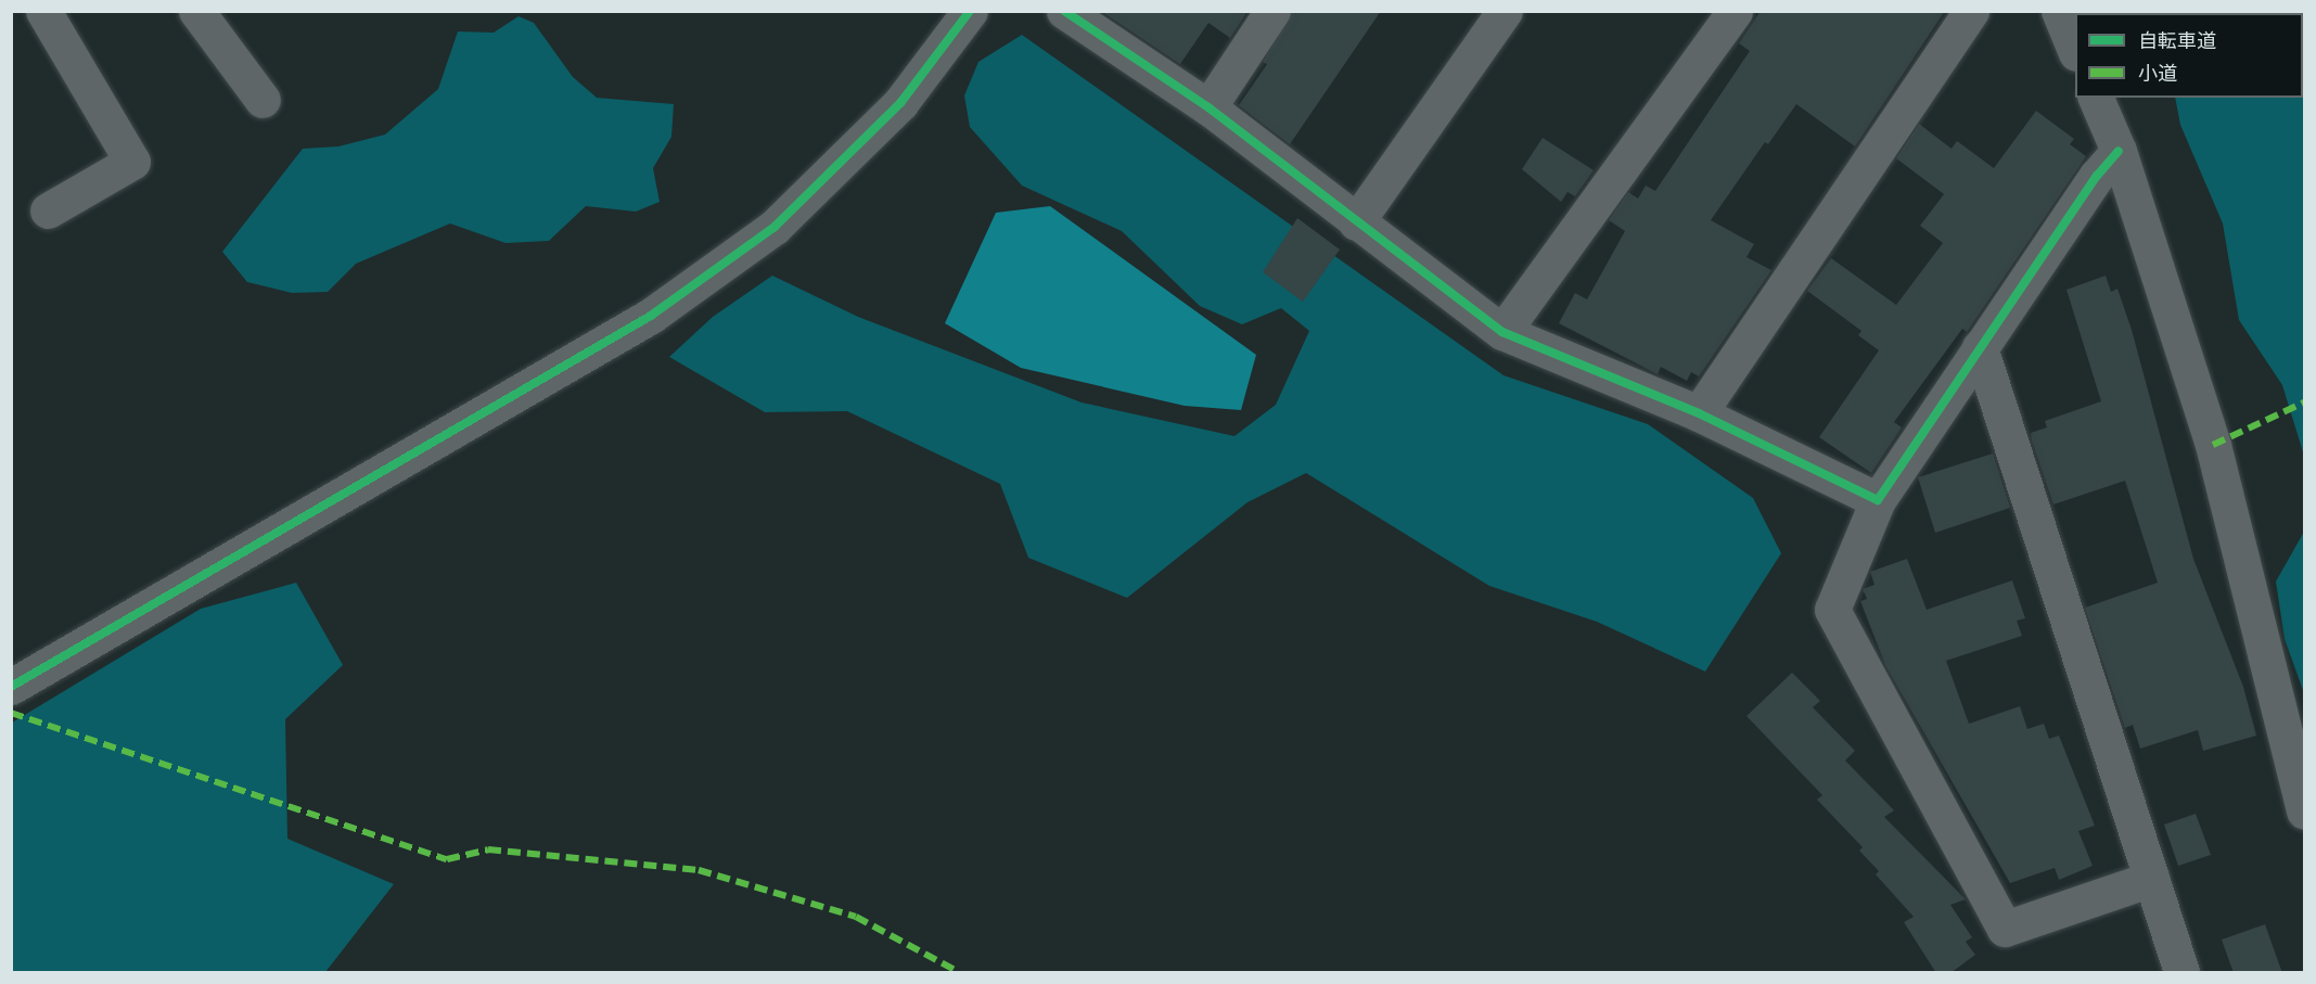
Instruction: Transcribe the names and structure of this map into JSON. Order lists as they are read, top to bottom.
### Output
{
  "legend": ["自転車道", "小道"]
}
